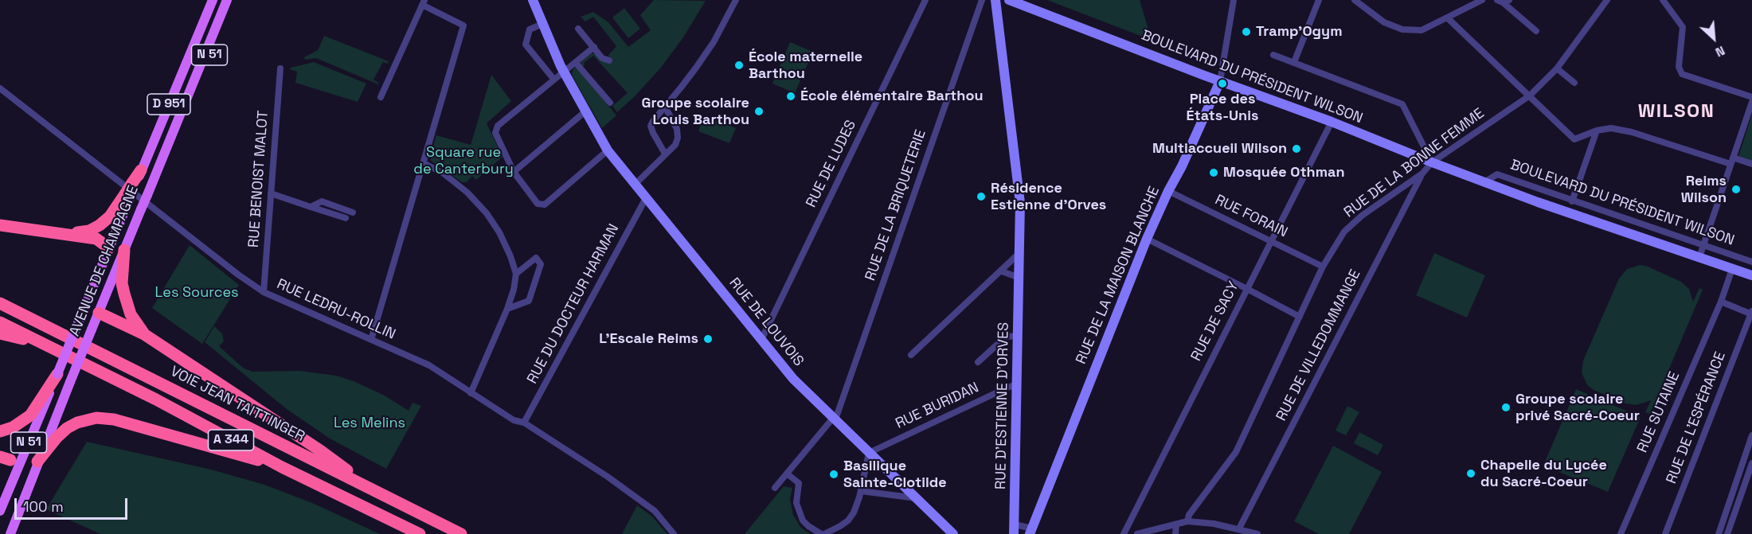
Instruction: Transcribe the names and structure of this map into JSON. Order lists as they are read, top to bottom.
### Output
{
  "streets": {
    "highway": ["VOIE JEAN TAITTINGER", "A 344"],
    "main road": ["N 51", "D 951", "AVENUE DE CHAMPAGNE"],
    "street": [
      "BOULEVARD DU PRÉSIDENT WILSON",
      "RUE DE LA BONNE FEMME",
      "RUE DE LUDES",
      "RUE BENOIST MALOT",
      "RUE DE LA BRIQUETERIE",
      "RUE FORAIN",
      "RUE DE LA MAISON BLANCHE",
      "RUE DU DOCTEUR HARMAN",
      "RUE LEDRU-ROLLIN",
      "RUE DE SACY",
      "RUE DE LOUVOIS",
      "RUE DE VILLEDOMMANGE",
      "RUE BURIDAN",
      "RUE D'ESTIENNE D'ORVES",
      "RUE SUTAINE",
      "RUE DE L'ESPÉRANCE"
    ]
  },
  "crossings": [
    ["N 51", "AVENUE DE CHAMPAGNE"],
    ["BOULEVARD DU PRÉSIDENT WILSON", "RUE DE LA BONNE FEMME"],
    ["BOULEVARD DU PRÉSIDENT WILSON", "RUE DE LA MAISON BLANCHE"],
    ["BOULEVARD DU PRÉSIDENT WILSON", "RUE DE SACY"],
    ["BOULEVARD DU PRÉSIDENT WILSON", "RUE SUTAINE"],
    ["RUE DE LA BONNE FEMME", "RUE FORAIN"],
    ["RUE DE LA BONNE FEMME", "RUE DE VILLEDOMMANGE"],
    ["RUE DE LUDES", "RUE DE LOUVOIS"],
    ["RUE BENOIST MALOT", "RUE LEDRU-ROLLIN"],
    ["RUE DE LA BRIQUETERIE", "RUE DE LOUVOIS"],
    ["RUE FORAIN", "RUE DE LA MAISON BLANCHE"],
    ["RUE FORAIN", "RUE DE SACY"],
    ["RUE DU DOCTEUR HARMAN", "RUE LEDRU-ROLLIN"],
    ["RUE DU DOCTEUR HARMAN", "RUE DE LOUVOIS"],
    ["RUE DE LOUVOIS", "RUE BURIDAN"],
    ["RUE BURIDAN", "RUE D'ESTIENNE D'ORVES"]
  ],
  "districts": ["WILSON"],
  "parks": ["Square rue de Canterbury", "Les Sources", "Les Melins"],
  "places": [
    "Tramp'Ogym",
    "École maternelle Barthou",
    "Place des États-Unis",
    "École élémentaire Barthou",
    "Groupe scolaire Louis Barthou",
    "Multiaccueil Wilson",
    "Mosquée Othman",
    "Reims Wilson",
    "Résidence Estienne d'Orves",
    "L'Escale Reims",
    "Groupe scolaire privé Sacré-Coeur",
    "Chapelle du Lycée du Sacré-Coeur",
    "Basilique Sainte-Clotilde"
  ],
  "scale_bar": "100 m",
  "north": "bottom right"
}
